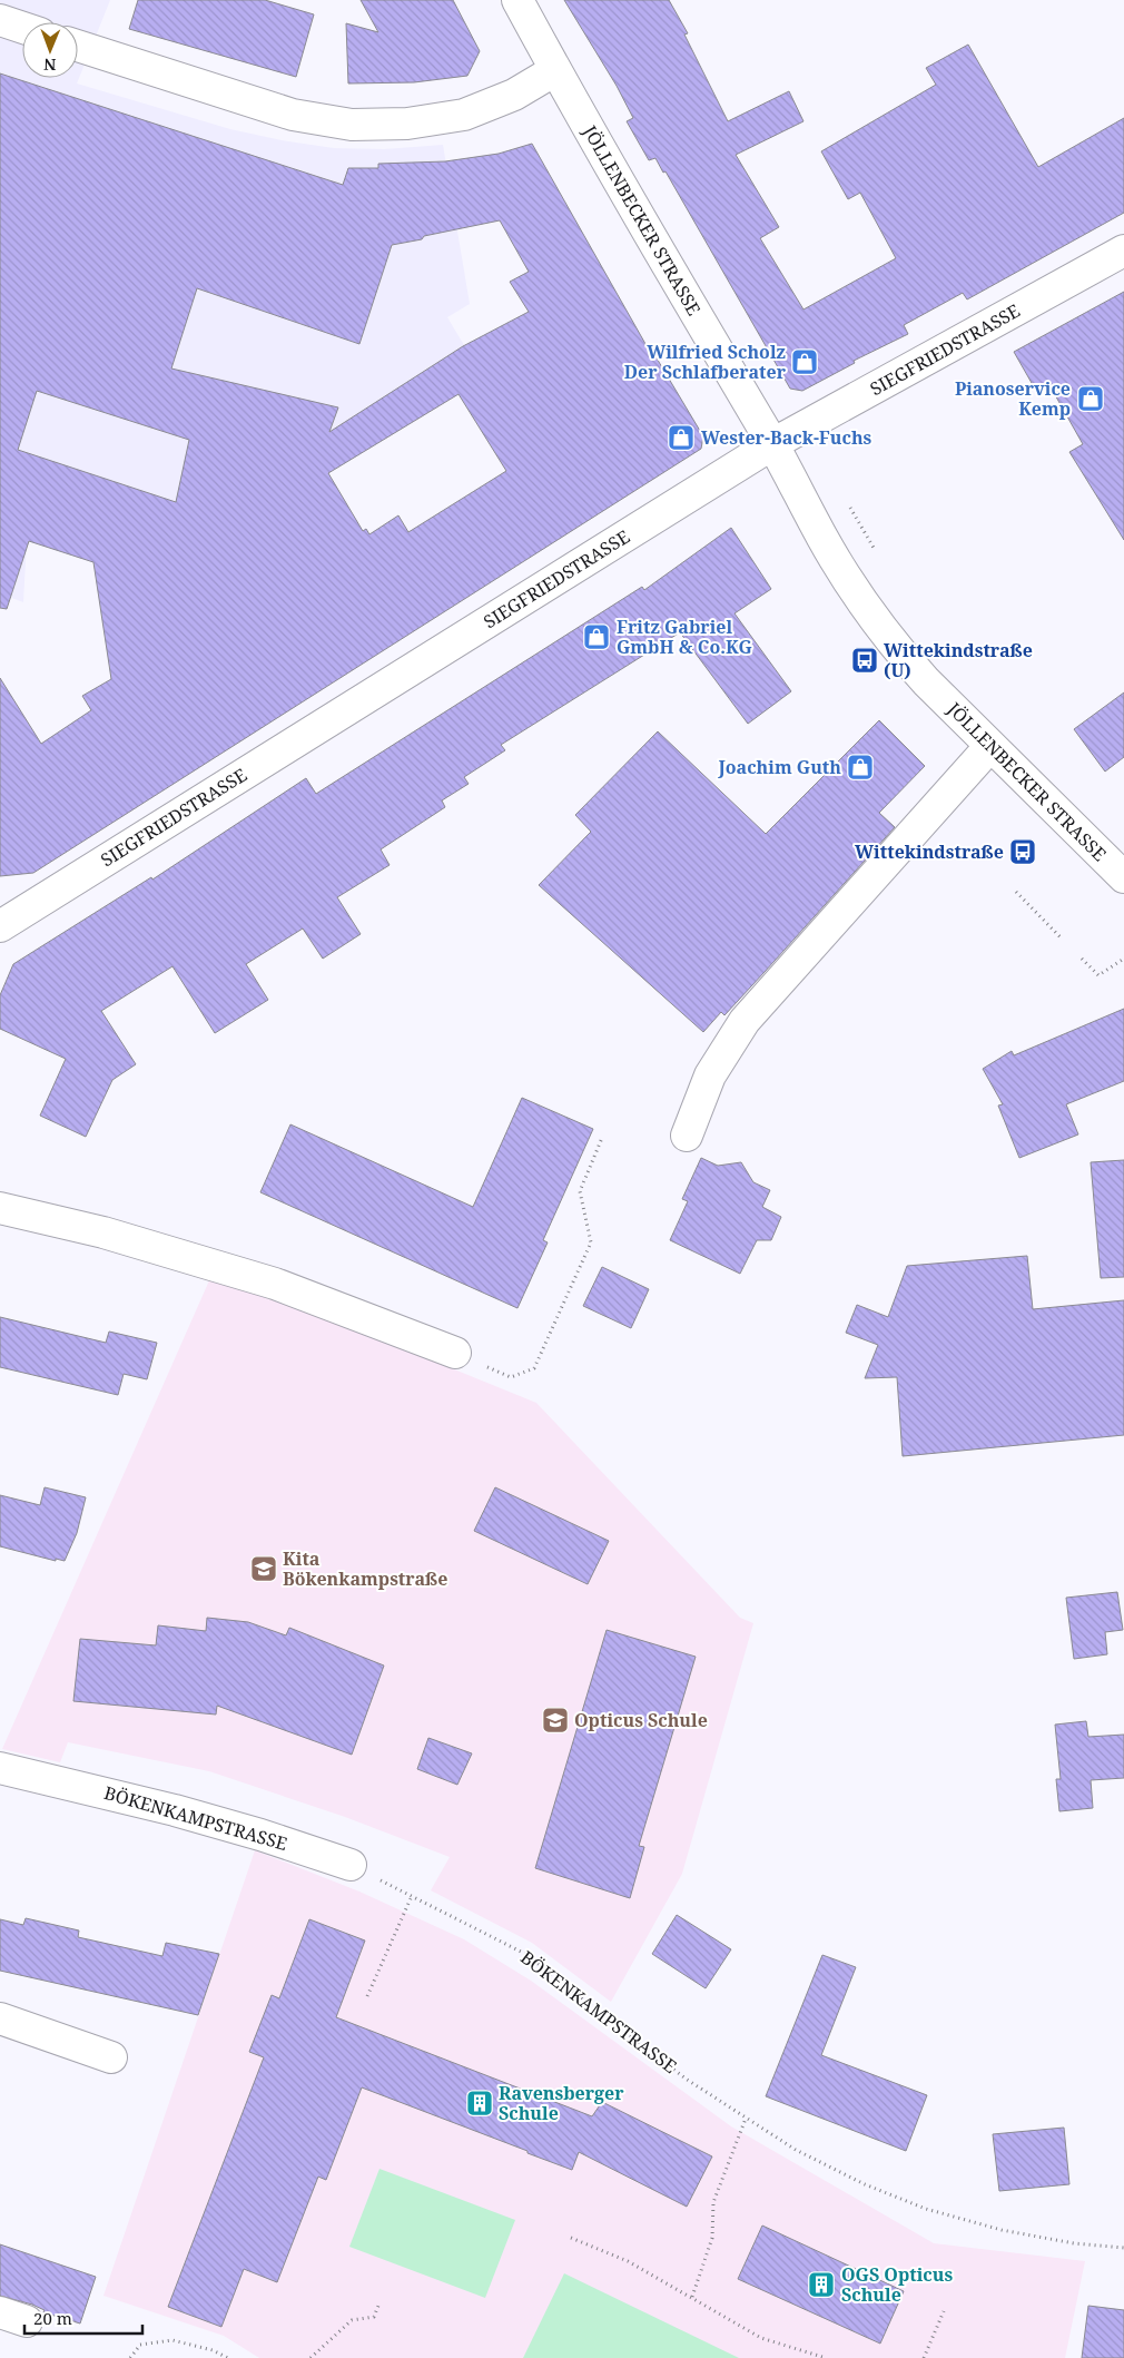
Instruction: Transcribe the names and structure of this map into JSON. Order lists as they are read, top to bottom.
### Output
{
  "streets": {
    "street": ["JÖLLENBECKER STRASSE", "SIEGFRIEDSTRASSE", "BÖKENKAMPSTRASSE"]
  },
  "crossings": [
    ["JÖLLENBECKER STRASSE", "SIEGFRIEDSTRASSE"]
  ],
  "places": {
    "shop": [
      "Wilfried Scholz Der Schlafberater",
      "Pianoservice Kemp",
      "Wester-Back-Fuchs",
      "Fritz Gabriel GmbH & Co.KG",
      "Joachim Guth"
    ],
    "bus stop": ["Wittekindstraße (U)", "Wittekindstraße"],
    "school or university": ["Kita Bökenkampstraße", "Opticus Schule"],
    "building": ["Ravensberger Schule", "OGS Opticus Schule"]
  },
  "scale_bar": "20 m",
  "north": "bottom"
}
